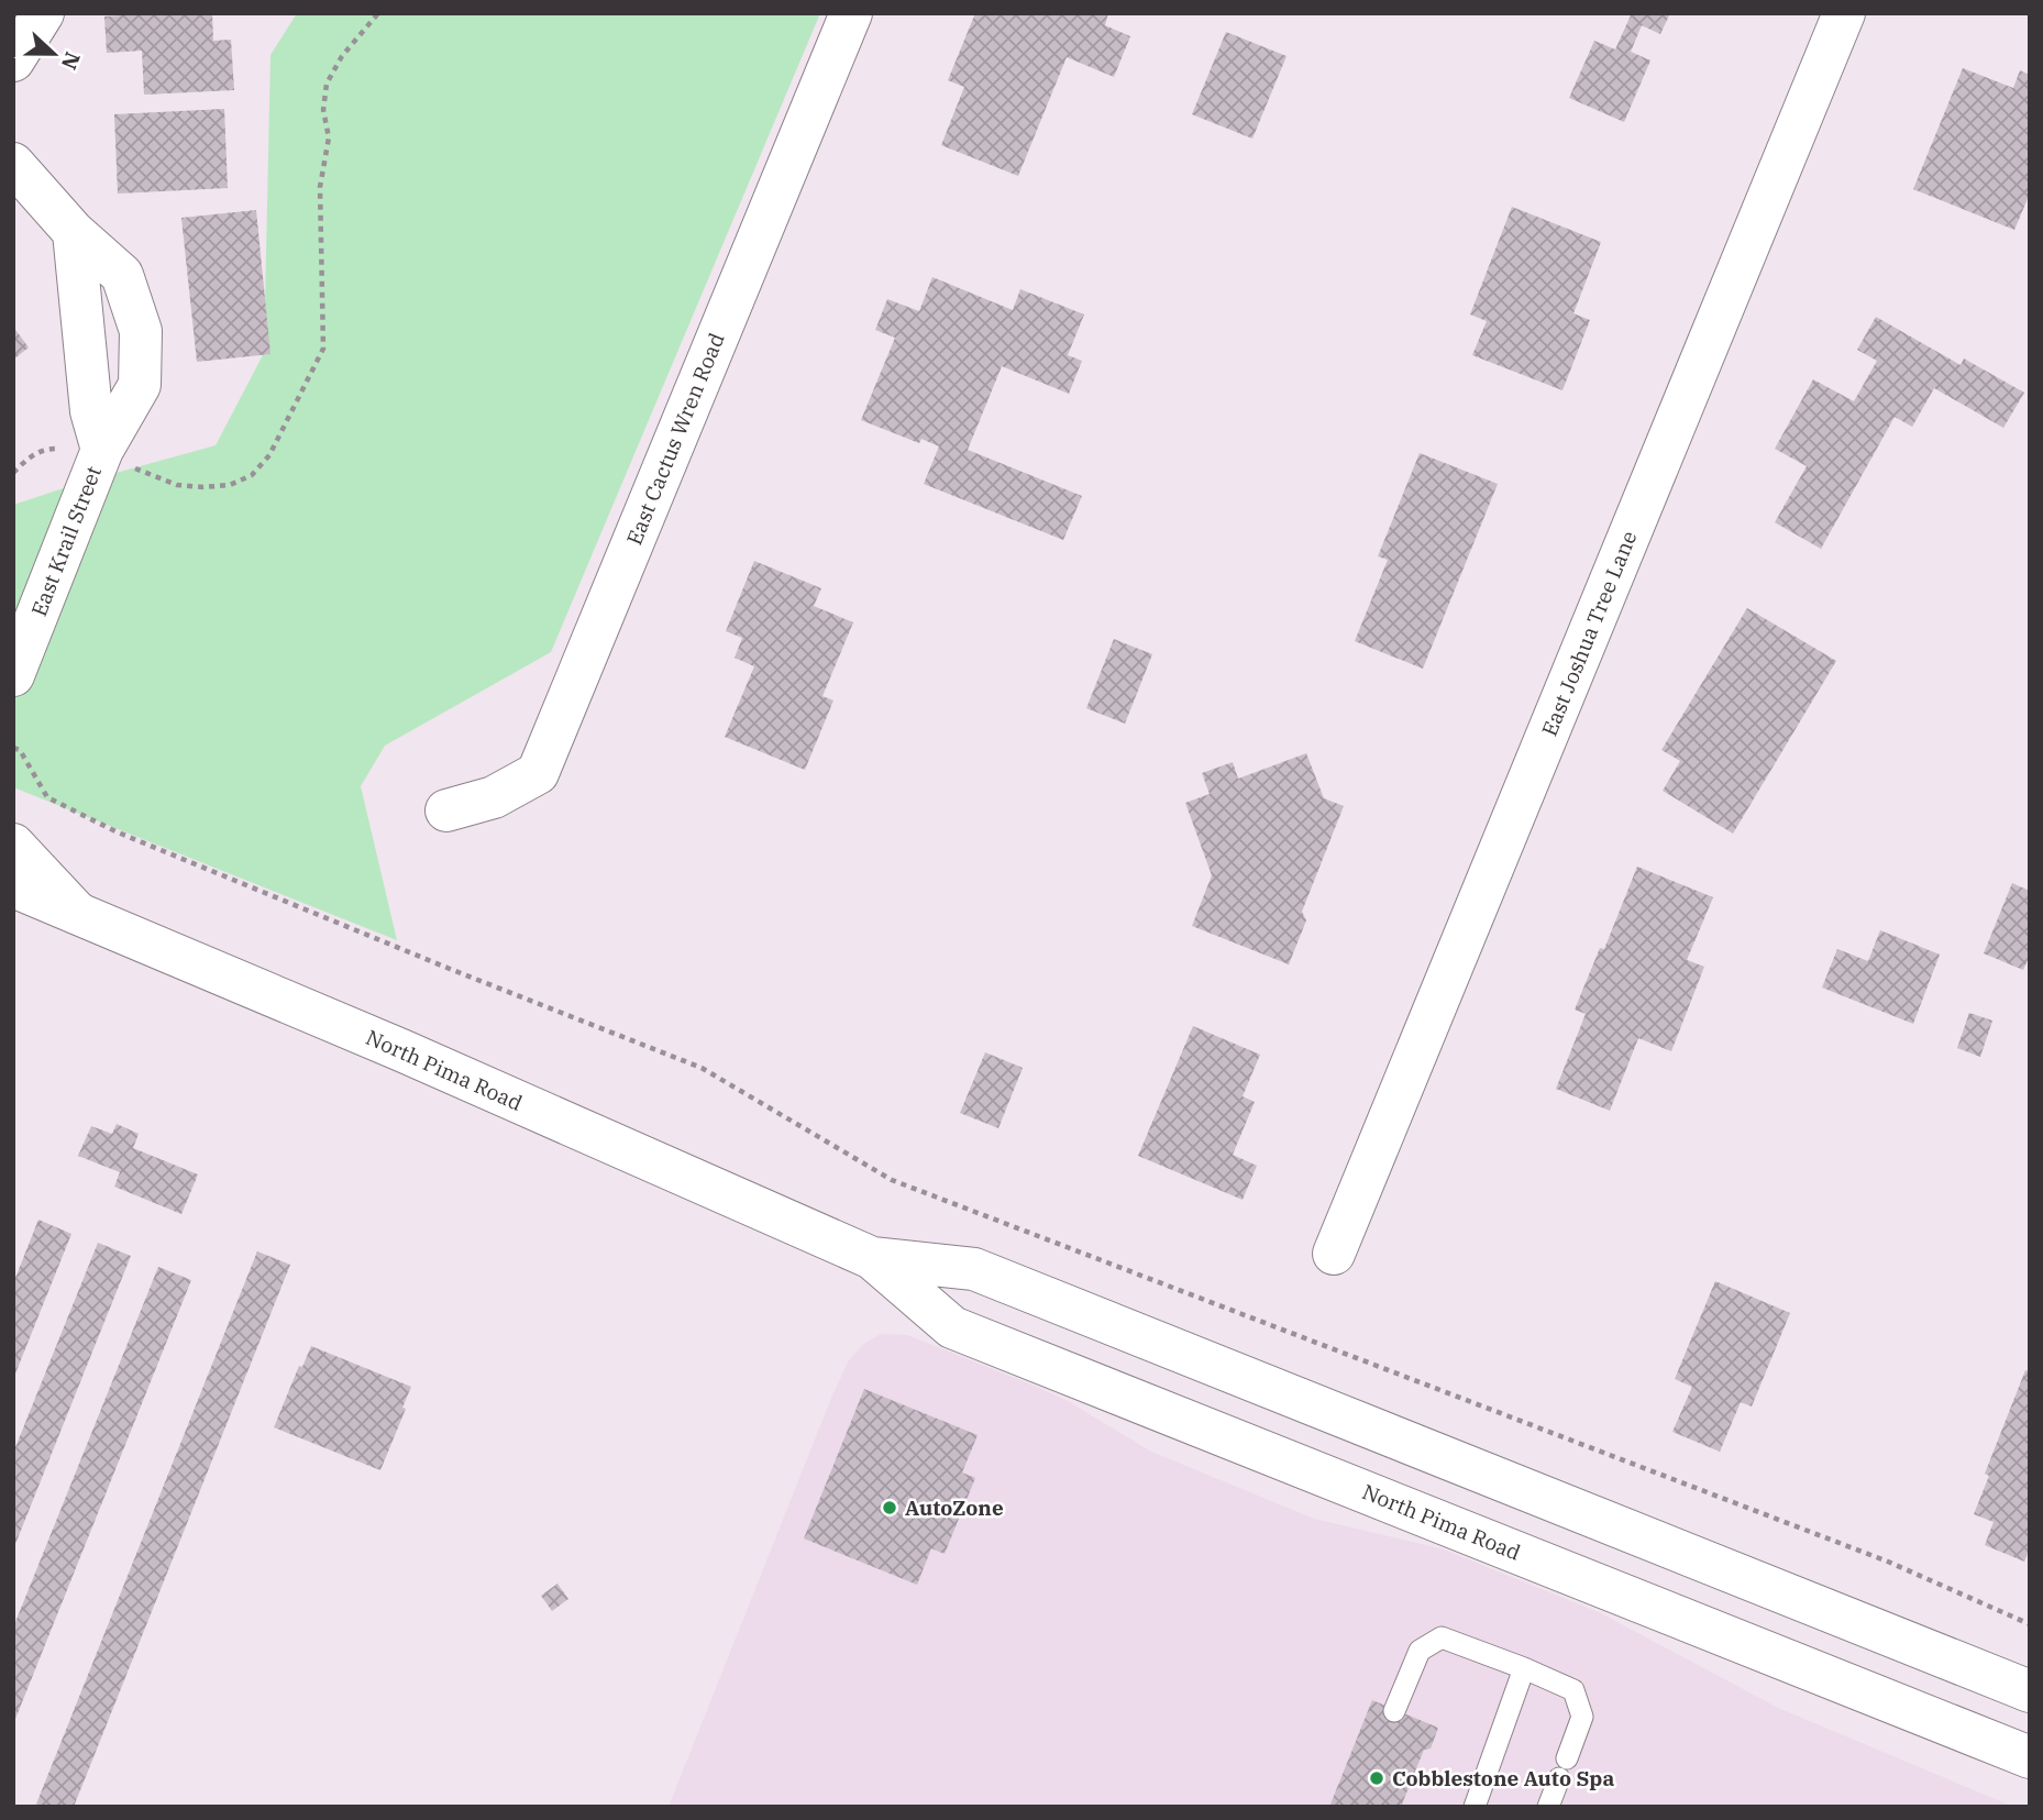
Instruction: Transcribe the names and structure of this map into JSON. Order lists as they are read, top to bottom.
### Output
{
  "streets": {
    "main road": [
      "East Cactus Wren Road",
      "East Krail Street",
      "East Joshua Tree Lane",
      "North Pima Road"
    ]
  },
  "places": ["AutoZone", "Cobblestone Auto Spa"],
  "north": "right"
}
